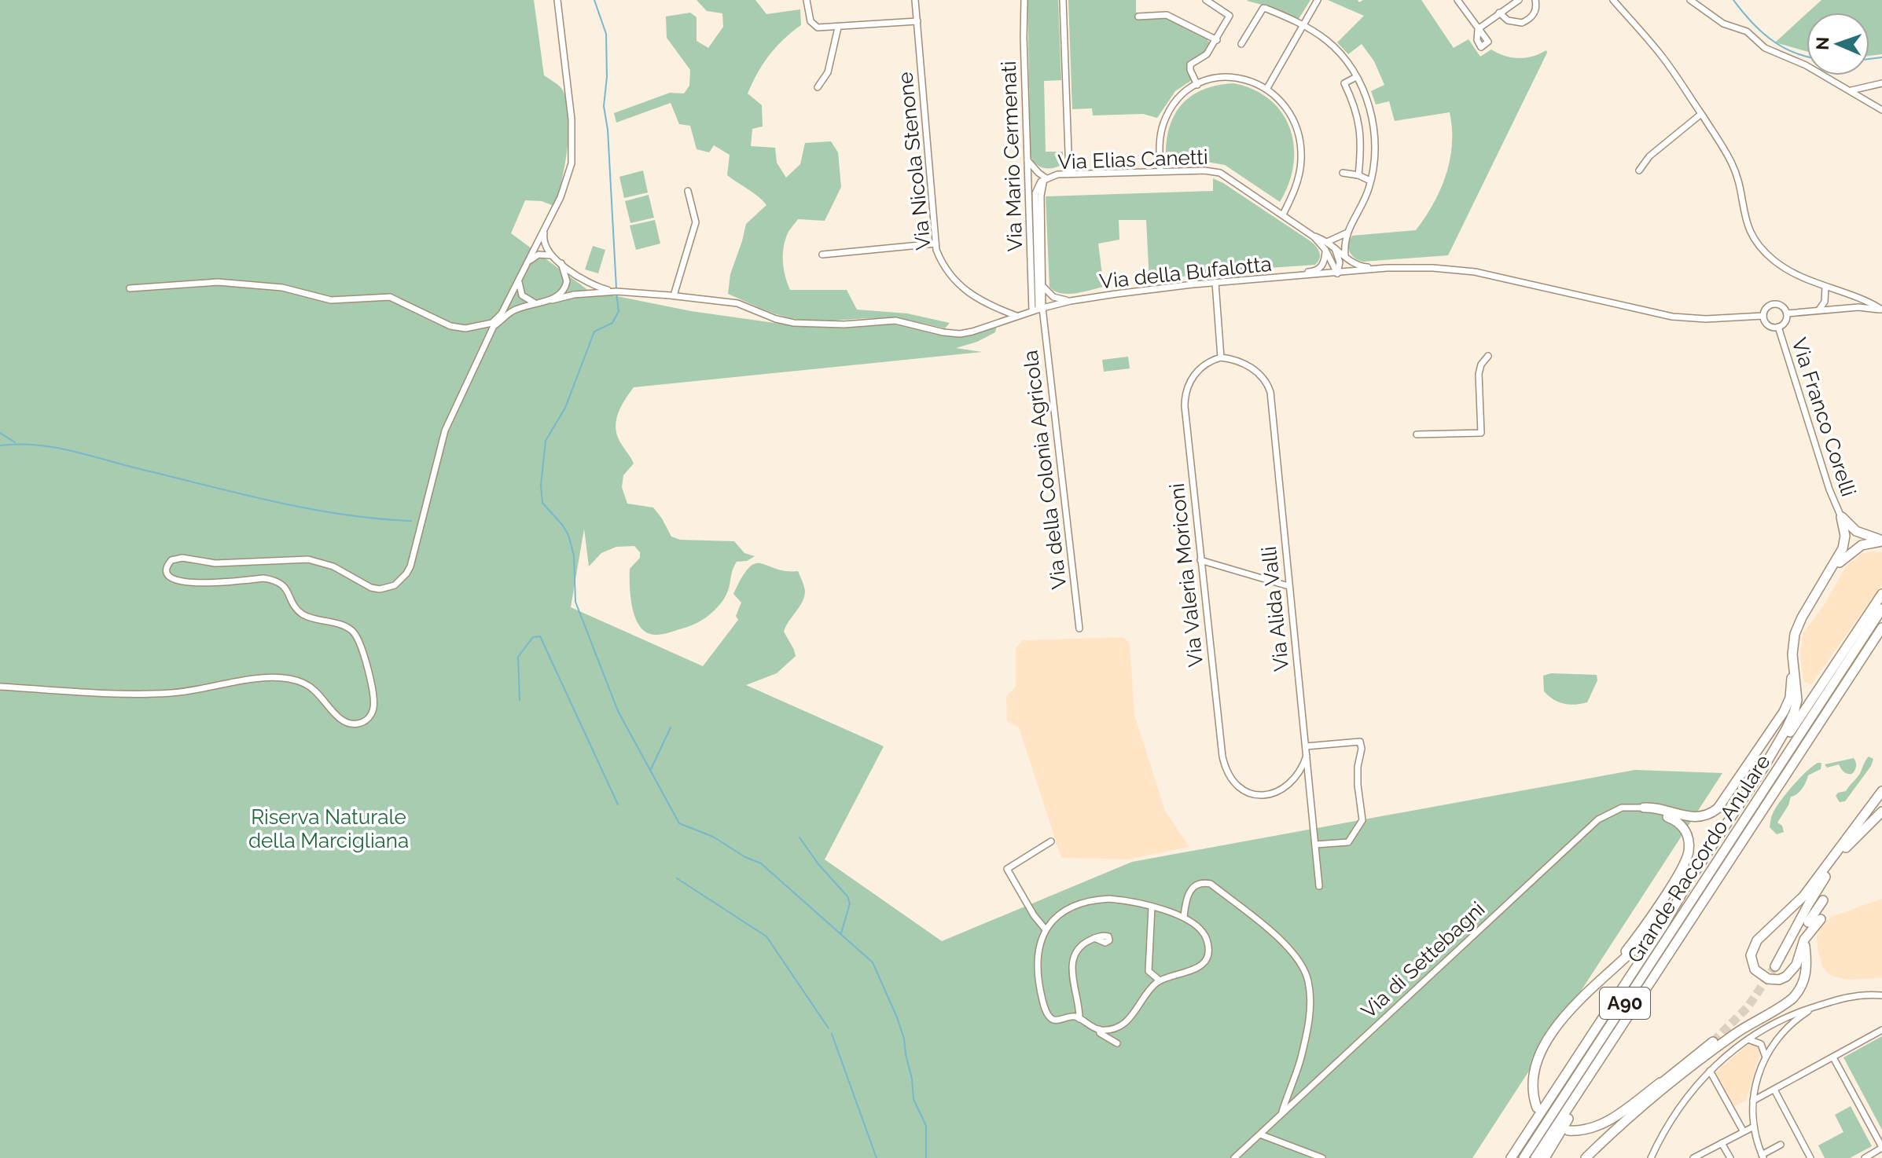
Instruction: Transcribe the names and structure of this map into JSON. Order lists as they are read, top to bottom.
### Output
{
  "streets": {
    "highway": ["Grande Raccordo Anulare", "A90"],
    "street": [
      "Via Mario Cermenati",
      "Via Elias Canetti",
      "Via Nicola Stenone",
      "Via della Bufalotta",
      "Via Franco Corelli",
      "Via della Colonia Agricola",
      "Via Valeria Moriconi",
      "Via Alida Valli",
      "Via di Settebagni"
    ]
  },
  "crossings": [
    ["Via Mario Cermenati", "Via Elias Canetti"],
    ["Via Mario Cermenati", "Via della Bufalotta"],
    ["Via Mario Cermenati", "Via della Colonia Agricola"],
    ["Via Elias Canetti", "Via della Bufalotta"],
    ["Via Elias Canetti", "Via della Colonia Agricola"],
    ["Via Nicola Stenone", "Via della Bufalotta"],
    ["Via della Bufalotta", "Via Franco Corelli"],
    ["Via della Bufalotta", "Via della Colonia Agricola"],
    ["Via Valeria Moriconi", "Via Alida Valli"]
  ],
  "parks": ["Riserva Naturale della Marcigliana"],
  "north": "left"
}
